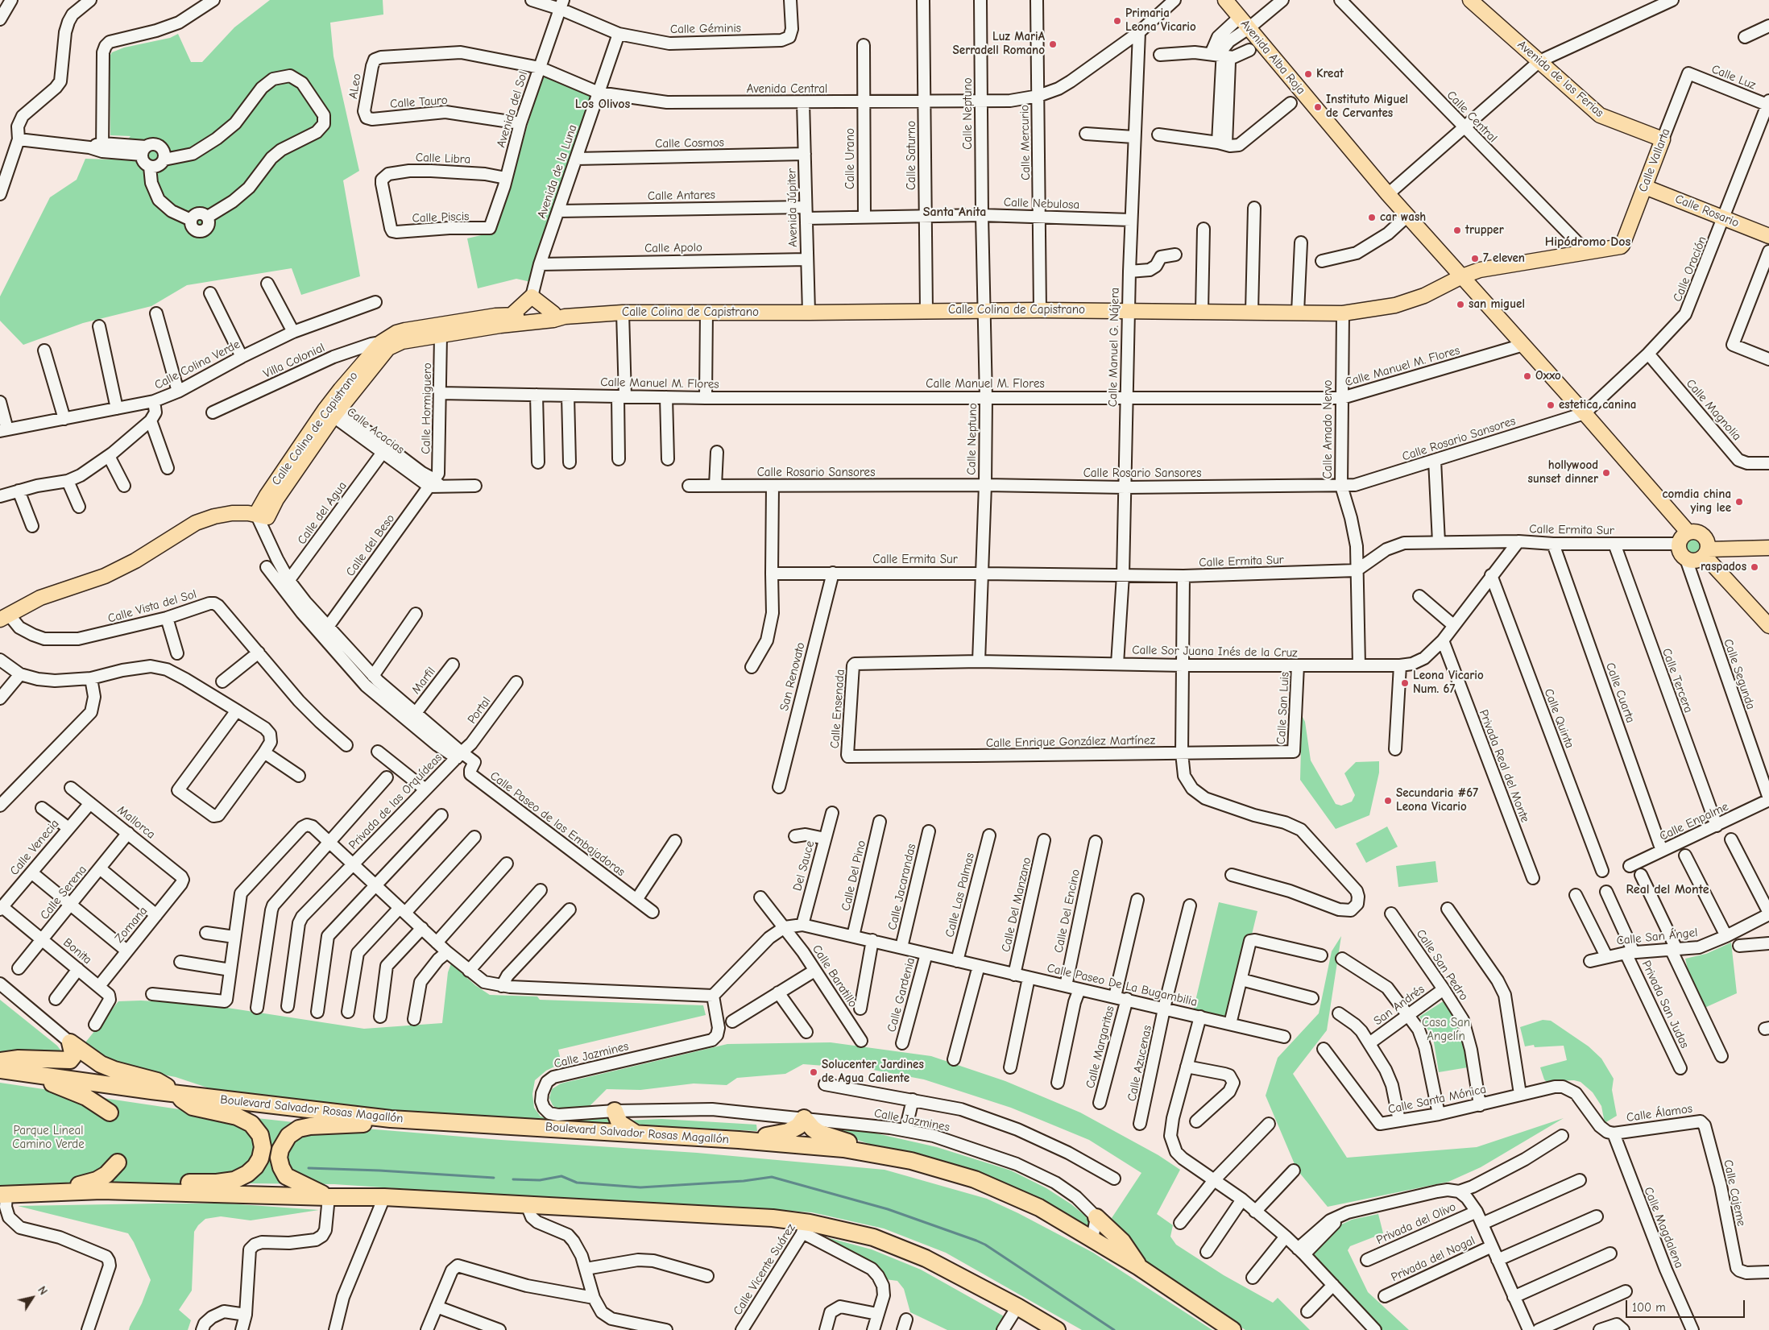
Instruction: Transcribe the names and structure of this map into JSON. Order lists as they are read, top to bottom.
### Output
{
  "streets": {
    "highway": ["Boulevard Salvador Rosas Magallón"],
    "main road": [
      "Avenida Alba Roja",
      "Avenida de las Ferias",
      "Calle Vallarta",
      "Calle Rosario",
      "Calle Colina de Capistrano"
    ],
    "street": [
      "Calle Géminis",
      "Calle Luz",
      "ALeo",
      "Avenida Central",
      "Calle Tauro",
      "Avenida del Sol",
      "Calle Neptuno",
      "Calle Central",
      "Calle Mercurio",
      "Calle Cosmos",
      "Calle Saturno",
      "Calle Libra",
      "Calle Urano",
      "Avenida de la Luna",
      "Calle Antares",
      "Calle Nebulosa",
      "Avenida Júpiter",
      "Calle Piscis",
      "Calle Apolo",
      "Calle Oración",
      "Calle Manuel G. Nájera",
      "Villa Colonial",
      "Calle Colina Verde",
      "Calle Manuel M. Flores",
      "Calle Hormiguero",
      "Calle Magnolia",
      "Calle Amado Nervo",
      "Calle Acacias",
      "Calle Rosario Sansores",
      "Calle del Agua",
      "Calle Ermita Sur",
      "Calle del Beso",
      "Calle Vista del Sol",
      "Calle Sor Juana Inés de la Cruz",
      "Calle Segunda",
      "San Renovato",
      "Marfil",
      "Calle Tercera",
      "Calle Cuarta",
      "Calle San Luis",
      "Calle Ensenada",
      "Portal",
      "Calle Quinta",
      "Calle Enrique González Martínez",
      "Privada Real del Monte",
      "Privada de las Orquídeas",
      "Calle Enpalme",
      "Mallorca",
      "Calle Paseo de las Embajadoras",
      "Calle Venecia",
      "Del Sauce",
      "Calle Del Pino",
      "Calle Jacarandas",
      "Calle Serena",
      "Calle Las Palmas",
      "Calle Del Manzano",
      "Calle Del Encino",
      "Zomana",
      "Calle San Ángel",
      "Bonita",
      "Calle San Pedro",
      "Calle Baratillo",
      "Calle Paseo De La Bugambilia",
      "Calle Gardenia",
      "Privada San Judas",
      "San Andrés",
      "Calle Margaritas",
      "Calle Jazmines",
      "Calle Azucenas",
      "Calle Santa Mónica",
      "Calle Álamos",
      "Calle Cajeme",
      "Privada del Olivo",
      "Calle Magdalena",
      "Privada del Nogal",
      "Calle Vicente Suárez"
    ]
  },
  "crossings": [
    ["Calle Géminis", "Avenida del Sol"],
    ["Calle Géminis", "Avenida de la Luna"],
    ["Avenida Alba Roja", "Calle Oración"],
    ["Avenida Alba Roja", "Calle Colina de Capistrano"],
    ["Avenida Alba Roja", "Calle Manuel M. Flores"],
    ["Avenida Alba Roja", "Calle Rosario Sansores"],
    ["Avenida Alba Roja", "Calle Ermita Sur"],
    ["Avenida Alba Roja", "Calle Segunda"],
    ["Calle Luz", "Calle Vallarta"],
    ["Calle Luz", "Calle Oración"],
    ["Avenida de las Ferias", "Calle Vallarta"],
    ["ALeo", "Avenida Central"],
    ["ALeo", "Calle Tauro"],
    ["Avenida Central", "Avenida del Sol"],
    ["Avenida Central", "Calle Neptuno"],
    ["Avenida Central", "Calle Mercurio"],
    ["Avenida Central", "Calle Saturno"],
    ["Avenida Central", "Calle Urano"],
    ["Avenida Central", "Avenida de la Luna"],
    ["Avenida Central", "Avenida Júpiter"],
    ["Avenida Central", "Calle Manuel G. Nájera"],
    ["Calle Tauro", "Avenida del Sol"],
    ["Avenida del Sol", "Calle Libra"],
    ["Avenida del Sol", "Calle Piscis"],
    ["Calle Neptuno", "Calle Nebulosa"],
    ["Calle Neptuno", "Calle Colina de Capistrano"],
    ["Calle Neptuno", "Calle Manuel M. Flores"],
    ["Calle Neptuno", "Calle Rosario Sansores"],
    ["Calle Neptuno", "Calle Ermita Sur"],
    ["Calle Neptuno", "Calle Sor Juana Inés de la Cruz"],
    ["Calle Central", "Calle Colina de Capistrano"],
    ["Calle Mercurio", "Calle Nebulosa"],
    ["Calle Mercurio", "Calle Colina de Capistrano"],
    ["Calle Cosmos", "Avenida de la Luna"],
    ["Calle Cosmos", "Avenida Júpiter"],
    ["Calle Saturno", "Calle Nebulosa"],
    ["Calle Saturno", "Calle Colina de Capistrano"],
    ["Calle Libra", "Calle Piscis"],
    ["Calle Urano", "Calle Nebulosa"],
    ["Calle Vallarta", "Calle Rosario"],
    ["Calle Vallarta", "Calle Colina de Capistrano"],
    ["Avenida de la Luna", "Calle Antares"],
    ["Avenida de la Luna", "Calle Apolo"],
    ["Calle Antares", "Calle Nebulosa"],
    ["Calle Antares", "Avenida Júpiter"],
    ["Calle Nebulosa", "Avenida Júpiter"],
    ["Calle Nebulosa", "Calle Manuel G. Nájera"],
    ["Avenida Júpiter", "Calle Apolo"],
    ["Avenida Júpiter", "Calle Colina de Capistrano"],
    ["Calle Rosario", "Calle Oración"],
    ["Calle Oración", "Calle Magnolia"],
    ["Calle Oración", "Calle Rosario Sansores"],
    ["Calle Colina de Capistrano", "Calle Manuel G. Nájera"],
    ["Calle Colina de Capistrano", "Villa Colonial"],
    ["Calle Colina de Capistrano", "Calle Hormiguero"],
    ["Calle Colina de Capistrano", "Calle Amado Nervo"],
    ["Calle Colina de Capistrano", "Calle Acacias"],
    ["Calle Colina de Capistrano", "Calle Paseo de las Embajadoras"],
    ["Calle Manuel G. Nájera", "Calle Manuel M. Flores"],
    ["Calle Manuel G. Nájera", "Calle Rosario Sansores"],
    ["Calle Manuel G. Nájera", "Calle Ermita Sur"],
    ["Calle Manuel G. Nájera", "Calle Sor Juana Inés de la Cruz"],
    ["Calle Manuel M. Flores", "Calle Hormiguero"],
    ["Calle Manuel M. Flores", "Calle Amado Nervo"],
    ["Calle Hormiguero", "Calle Acacias"],
    ["Calle Hormiguero", "Calle del Beso"],
    ["Calle Amado Nervo", "Calle Rosario Sansores"],
    ["Calle Amado Nervo", "Calle Ermita Sur"],
    ["Calle Amado Nervo", "Calle Sor Juana Inés de la Cruz"],
    ["Calle Acacias", "Calle del Agua"],
    ["Calle Acacias", "Calle del Beso"],
    ["Calle del Agua", "Calle Paseo de las Embajadoras"],
    ["Calle Ermita Sur", "Calle Sor Juana Inés de la Cruz"],
    ["Calle Ermita Sur", "Calle Segunda"],
    ["Calle Ermita Sur", "San Renovato"],
    ["Calle Ermita Sur", "Calle Tercera"],
    ["Calle Ermita Sur", "Calle Cuarta"],
    ["Calle del Beso", "Calle Paseo de las Embajadoras"],
    ["Calle Sor Juana Inés de la Cruz", "Calle San Luis"],
    ["Calle Sor Juana Inés de la Cruz", "Calle Ensenada"],
    ["Calle Sor Juana Inés de la Cruz", "Calle Quinta"],
    ["Calle Sor Juana Inés de la Cruz", "Privada Real del Monte"],
    ["Calle Segunda", "Calle Enpalme"],
    ["Marfil", "Calle Paseo de las Embajadoras"],
    ["Calle Tercera", "Calle Enpalme"],
    ["Calle Cuarta", "Calle Enpalme"],
    ["Calle San Luis", "Calle Enrique González Martínez"],
    ["Calle Ensenada", "Calle Enrique González Martínez"],
    ["Portal", "Privada de las Orquídeas"],
    ["Portal", "Calle Paseo de las Embajadoras"],
    ["Privada de las Orquídeas", "Calle Paseo de las Embajadoras"],
    ["Mallorca", "Calle Venecia"],
    ["Mallorca", "Calle Serena"],
    ["Mallorca", "Zomana"],
    ["Calle Venecia", "Bonita"],
    ["Del Sauce", "Calle Paseo De La Bugambilia"],
    ["Calle Del Pino", "Calle Paseo De La Bugambilia"],
    ["Calle Jacarandas", "Calle Paseo De La Bugambilia"],
    ["Calle Serena", "Bonita"],
    ["Calle Las Palmas", "Calle Paseo De La Bugambilia"],
    ["Calle Del Manzano", "Calle Paseo De La Bugambilia"],
    ["Calle Del Encino", "Calle Paseo De La Bugambilia"],
    ["Zomana", "Bonita"],
    ["Calle San Ángel", "Privada San Judas"],
    ["Calle San Pedro", "San Andrés"],
    ["Calle San Pedro", "Calle Santa Mónica"],
    ["Calle Baratillo", "Calle Paseo De La Bugambilia"],
    ["Calle Paseo De La Bugambilia", "Calle Gardenia"],
    ["Calle Paseo De La Bugambilia", "Calle Margaritas"],
    ["Calle Paseo De La Bugambilia", "Calle Jazmines"],
    ["Calle Paseo De La Bugambilia", "Calle Azucenas"],
    ["Calle Álamos", "Calle Cajeme"],
    ["Calle Álamos", "Calle Magdalena"]
  ],
  "districts": [
    "Los Olivos",
    "Santa Anita",
    "Hipódromo Dos",
    "Real del Monte"
  ],
  "parks": ["Casa San Angelín", "Parque Lineal Camino Verde"],
  "places": [
    "Primaria Leona Vicario",
    "Luz MariA Serradell Romano",
    "Kreat",
    "Instituto Miguel de Cervantes",
    "car wash",
    "trupper",
    "7 eleven",
    "san miguel",
    "Oxxo",
    "estetica canina",
    "hollywood sunset dinner",
    "comdia china ying lee",
    "raspados",
    "Leona Vicario Num. 67",
    "Secundaria #67 Leona Vicario",
    "Solucenter Jardines de Agua Caliente"
  ],
  "scale_bar": "100 m",
  "north": "top right"
}
